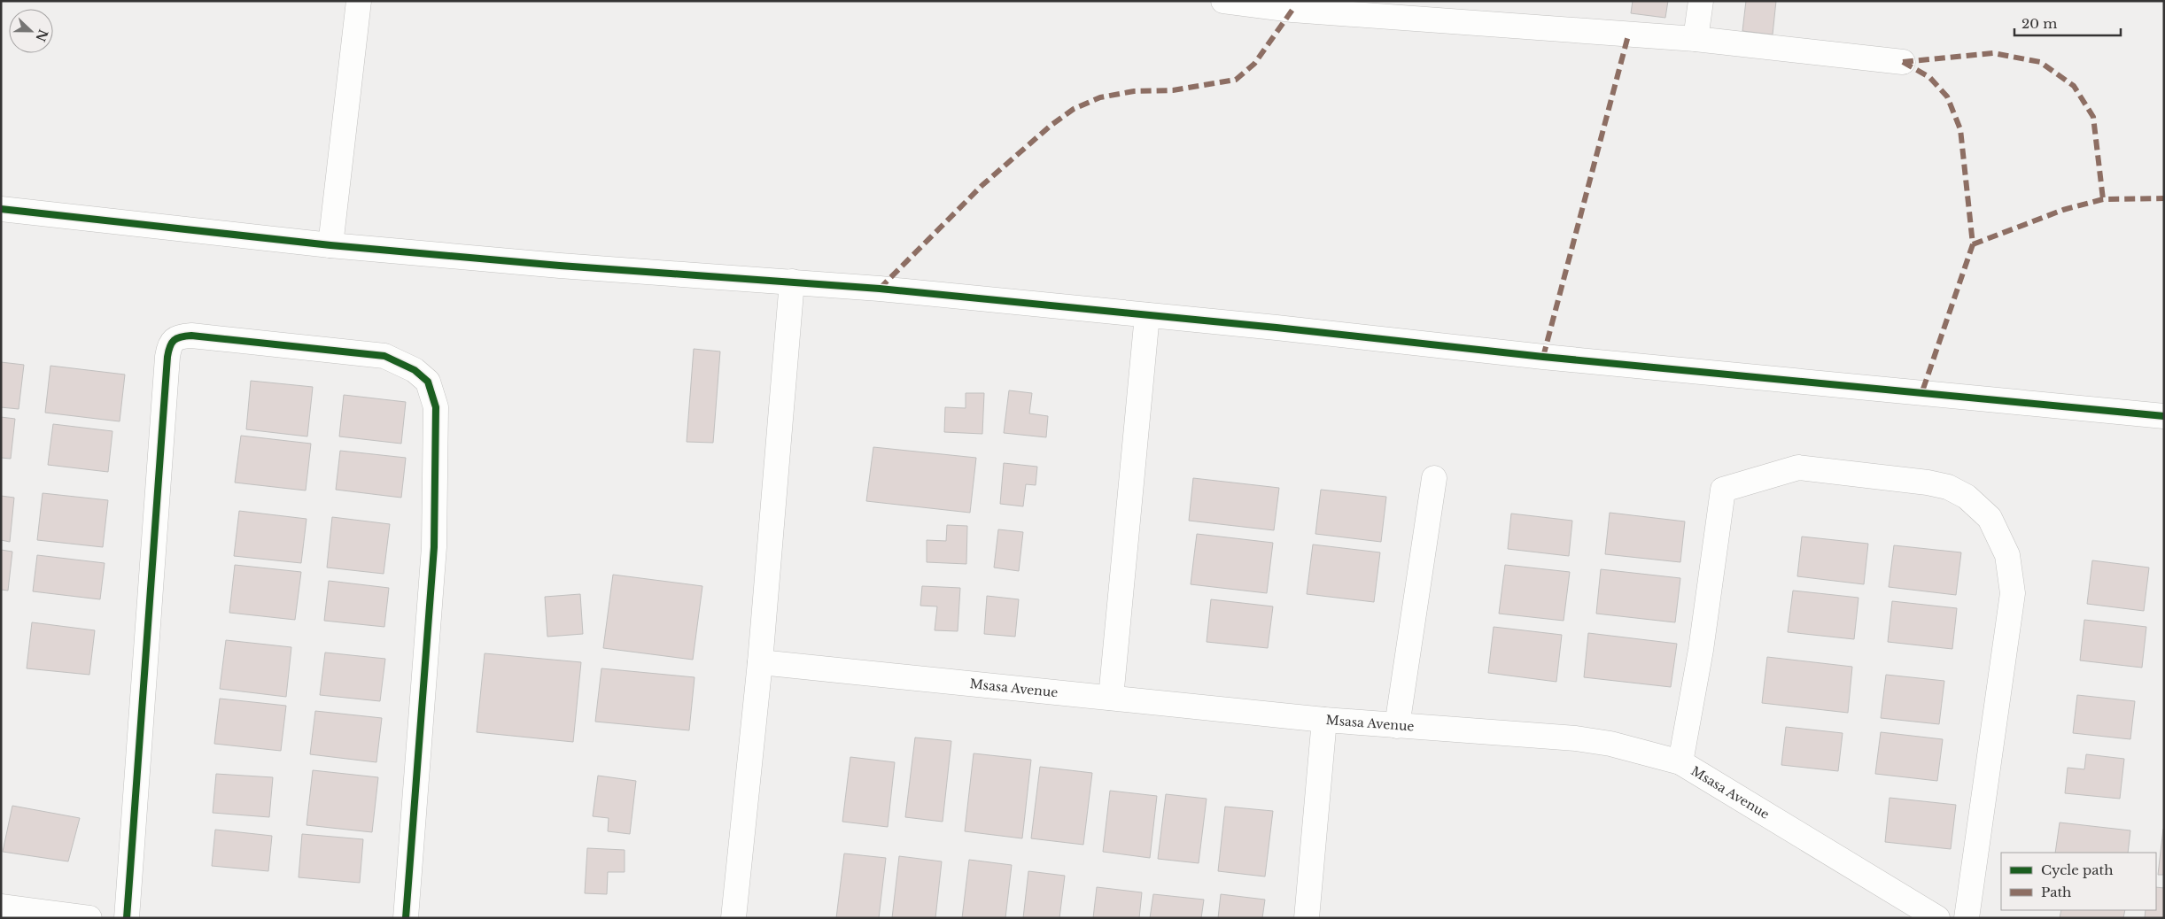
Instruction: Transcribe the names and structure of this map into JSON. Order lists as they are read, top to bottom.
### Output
{
  "streets": {
    "street": ["Msasa Avenue"]
  },
  "legend": ["Cycle path", "Path"],
  "scale_bar": "20 m",
  "north": "right"
}
